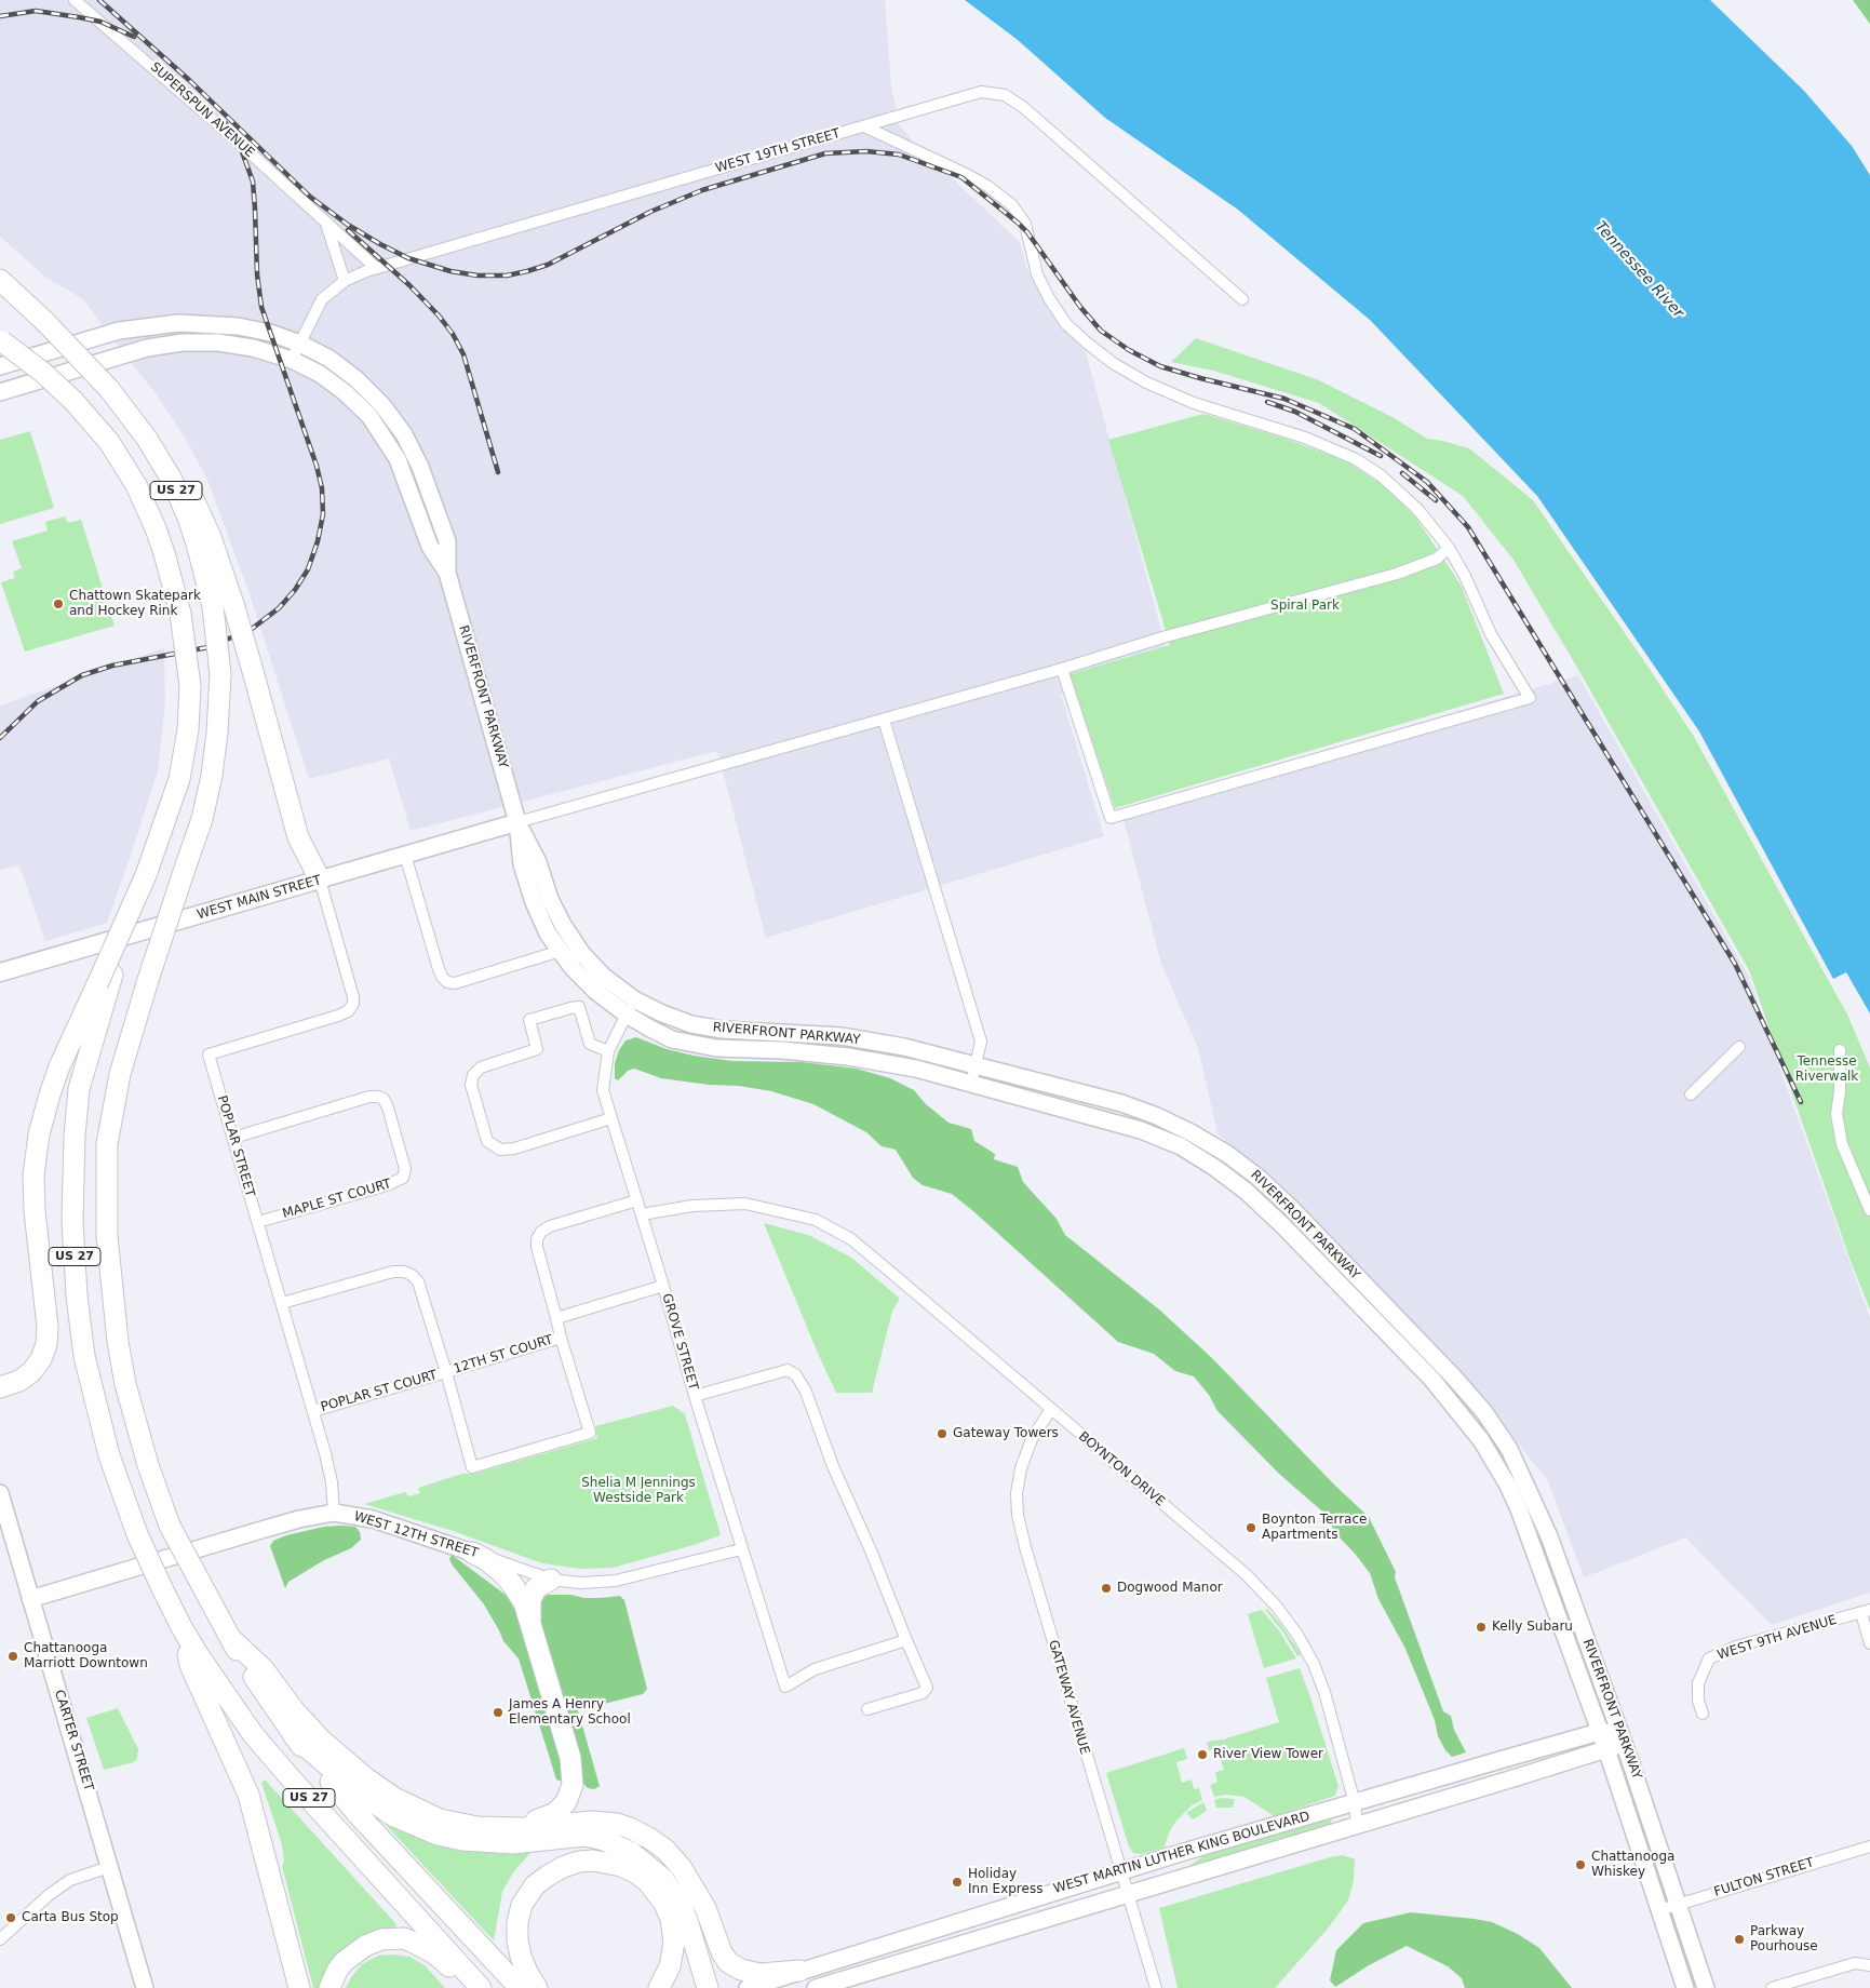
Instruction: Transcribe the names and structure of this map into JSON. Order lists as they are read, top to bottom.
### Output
{
  "streets": {
    "highway": ["US 27"],
    "main road": [
      "RIVERFRONT PARKWAY",
      "WEST MAIN STREET",
      "WEST 12TH STREET",
      "CARTER STREET",
      "WEST MARTIN LUTHER KING BOULEVARD"
    ],
    "street": [
      "SUPERSPUN AVENUE",
      "WEST 19TH STREET",
      "POPLAR STREET",
      "MAPLE ST COURT",
      "GROVE STREET",
      "12TH ST COURT",
      "POPLAR ST COURT",
      "BOYNTON DRIVE",
      "WEST 9TH AVENUE",
      "GATEWAY AVENUE",
      "FULTON STREET"
    ]
  },
  "crossings": [
    ["SUPERSPUN AVENUE", "WEST 19TH STREET"],
    ["WEST 19TH STREET", "RIVERFRONT PARKWAY"],
    ["RIVERFRONT PARKWAY", "WEST MAIN STREET"],
    ["RIVERFRONT PARKWAY", "GROVE STREET"],
    ["RIVERFRONT PARKWAY", "WEST MARTIN LUTHER KING BOULEVARD"],
    ["RIVERFRONT PARKWAY", "FULTON STREET"],
    ["WEST MAIN STREET", "POPLAR STREET"],
    ["POPLAR STREET", "MAPLE ST COURT"],
    ["POPLAR STREET", "POPLAR ST COURT"],
    ["POPLAR STREET", "WEST 12TH STREET"],
    ["GROVE STREET", "BOYNTON DRIVE"],
    ["GROVE STREET", "WEST 12TH STREET"],
    ["12TH ST COURT", "POPLAR ST COURT"],
    ["BOYNTON DRIVE", "GATEWAY AVENUE"],
    ["BOYNTON DRIVE", "WEST MARTIN LUTHER KING BOULEVARD"],
    ["WEST 12TH STREET", "CARTER STREET"],
    ["GATEWAY AVENUE", "WEST MARTIN LUTHER KING BOULEVARD"]
  ],
  "water": ["Tennessee River"],
  "parks": ["Spiral Park", "Tennesse Riverwalk", "Shelia M Jennings Westside Park"],
  "places": [
    "Chattown Skatepark and Hockey Rink",
    "Gateway Towers",
    "Boynton Terrace Apartments",
    "Dogwood Manor",
    "Kelly Subaru",
    "Chattanooga Marriott Downtown",
    "James A Henry Elementary School",
    "River View Tower",
    "Chattanooga Whiskey",
    "Holiday Inn Express",
    "Carta Bus Stop",
    "Parkway Pourhouse"
  ]
}
